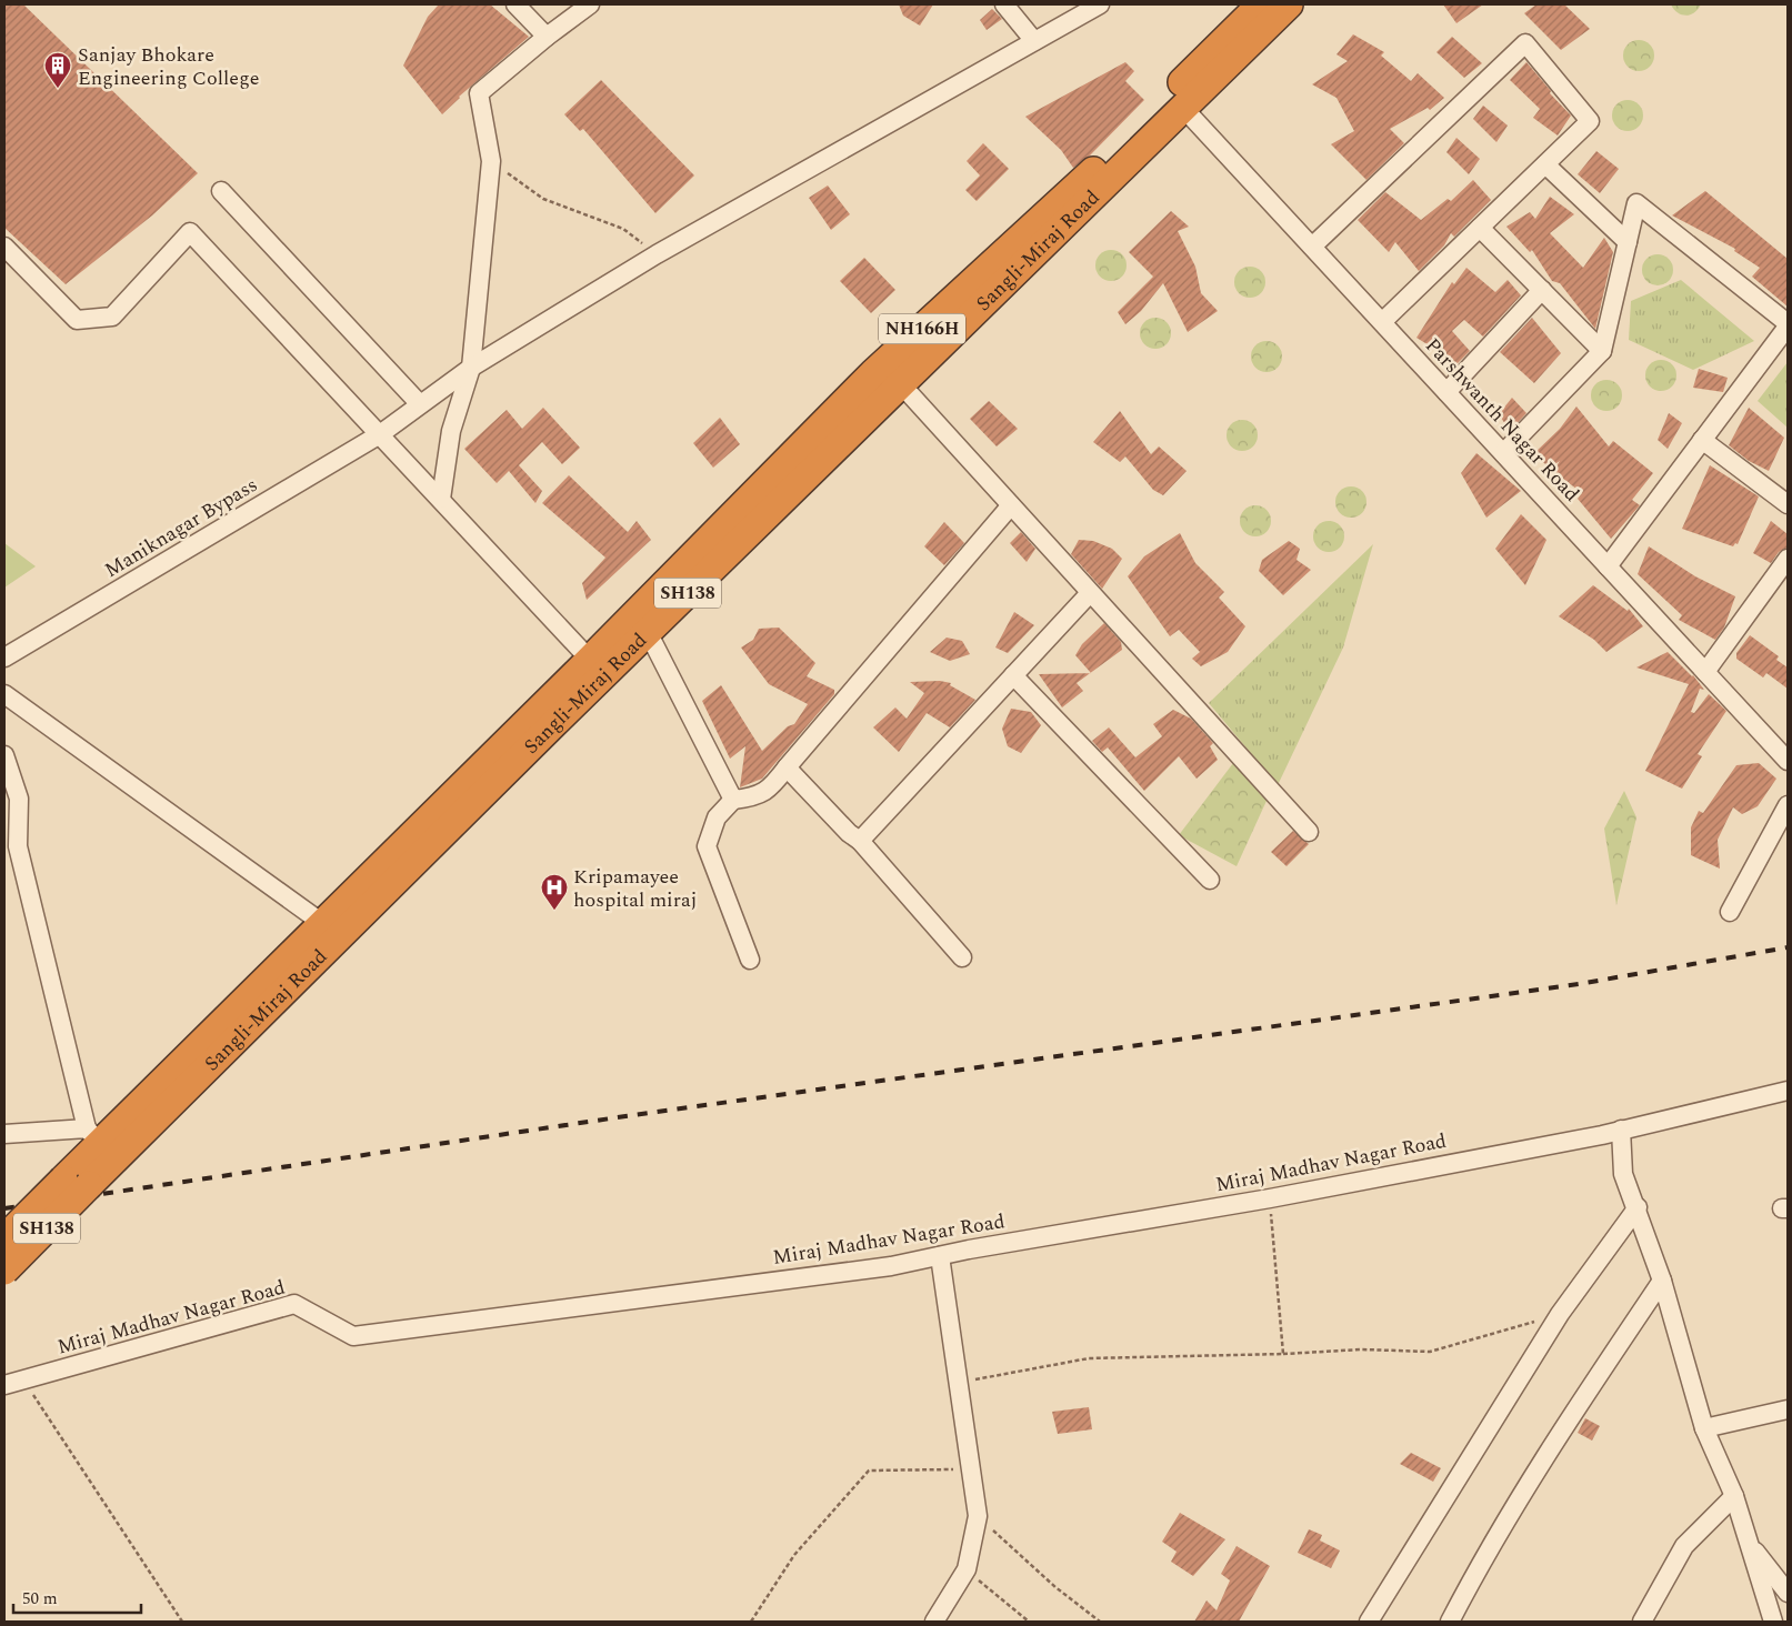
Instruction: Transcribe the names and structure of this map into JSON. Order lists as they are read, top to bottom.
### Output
{
  "streets": {
    "highway": ["Sangli-Miraj Road", "NH166H", "SH138"],
    "street": ["Parshwanth Nagar Road", "Maniknagar Bypass", "Miraj Madhav Nagar Road"]
  },
  "crossings": [
    ["Sangli-Miraj Road", "Parshwanth Nagar Road"]
  ],
  "places": {
    "building": ["Sanjay Bhokare Engineering College"],
    "hospital": ["Kripamayee hospital miraj"]
  },
  "scale_bar": "50 m"
}
